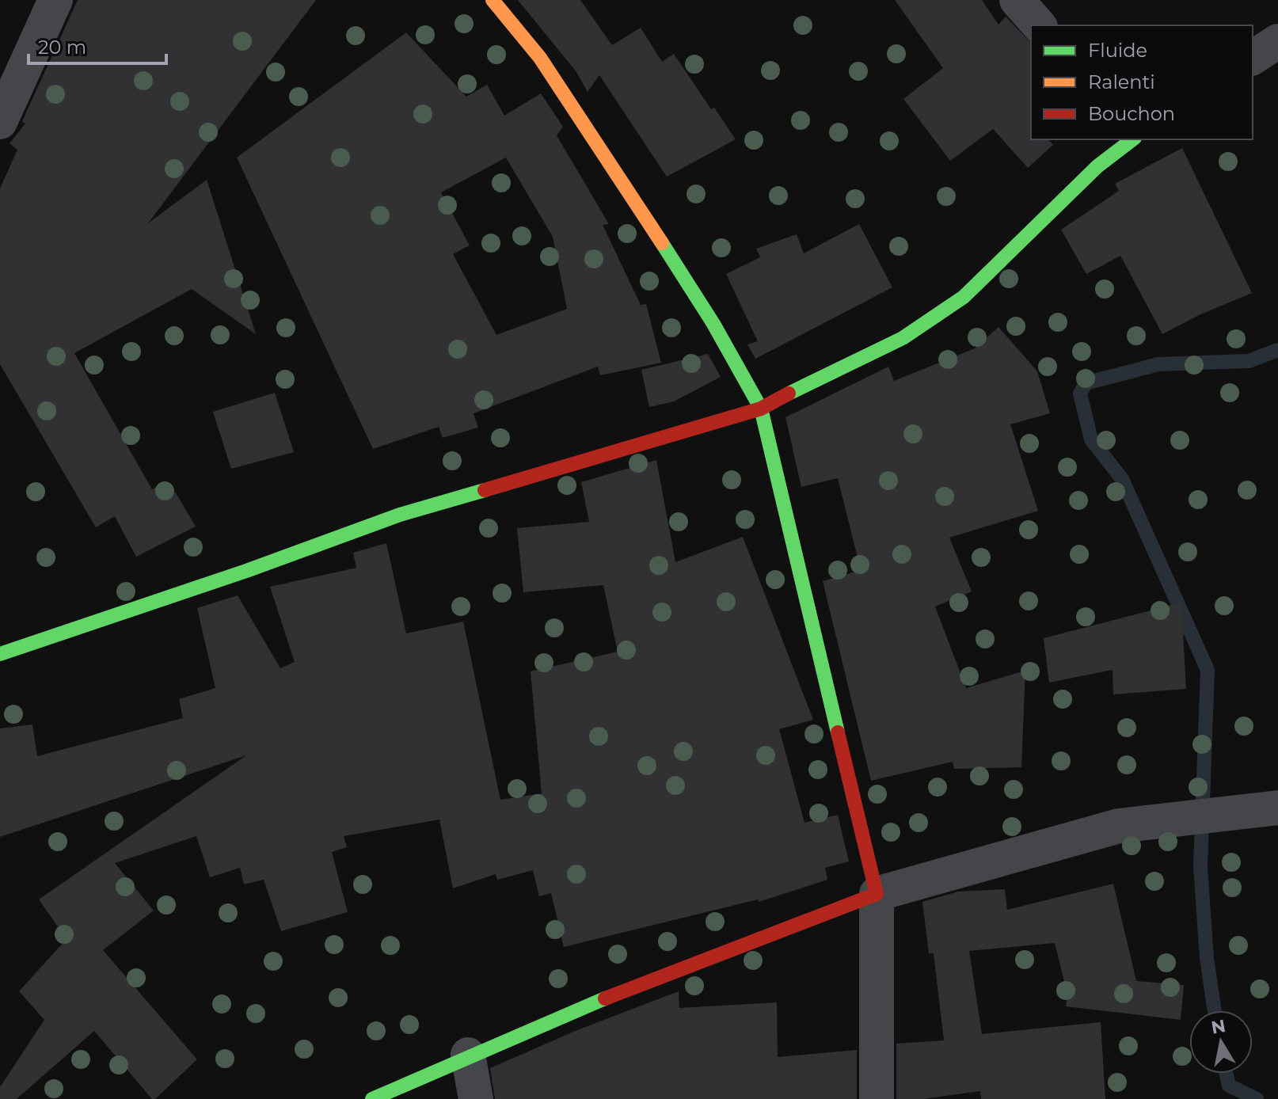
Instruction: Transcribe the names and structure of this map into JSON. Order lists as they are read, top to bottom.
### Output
{
  "legend": ["Fluide", "Ralenti", "Bouchon"],
  "scale_bar": "20 m",
  "north": "top"
}
